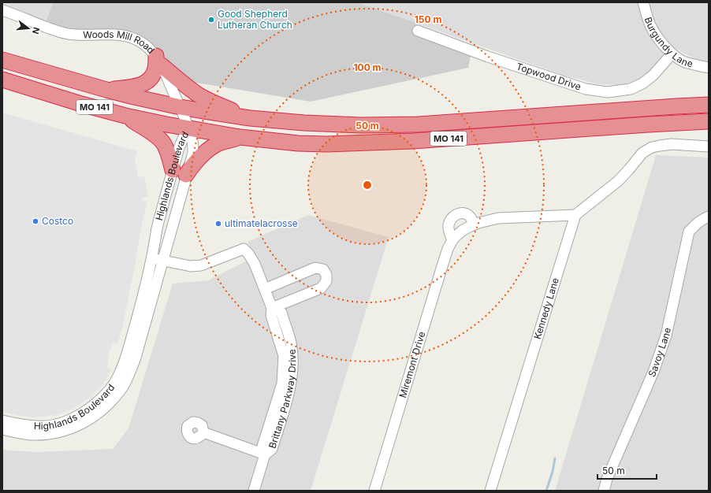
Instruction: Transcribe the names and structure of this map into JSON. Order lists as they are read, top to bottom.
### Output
{
  "streets": {
    "highway": ["MO 141"],
    "street": [
      "Burgundy Lane",
      "Woods Mill Road",
      "Topwood Drive",
      "Highlands Boulevard",
      "Kennedy Lane",
      "Savoy Lane",
      "Miremont Drive",
      "Brittany Parkway Drive"
    ]
  },
  "crossings": [
    ["Burgundy Lane", "Topwood Drive"],
    ["Woods Mill Road", "MO 141"],
    ["Woods Mill Road", "Highlands Boulevard"],
    ["MO 141", "Highlands Boulevard"],
    ["Kennedy Lane", "Miremont Drive"]
  ],
  "places": ["Good Shepherd Lutheran Church", "Costco", "ultimatelacrosse"],
  "scale_bar": "50 m",
  "north": "right",
  "rings": ["150 m", "100 m", "50 m"]
}
